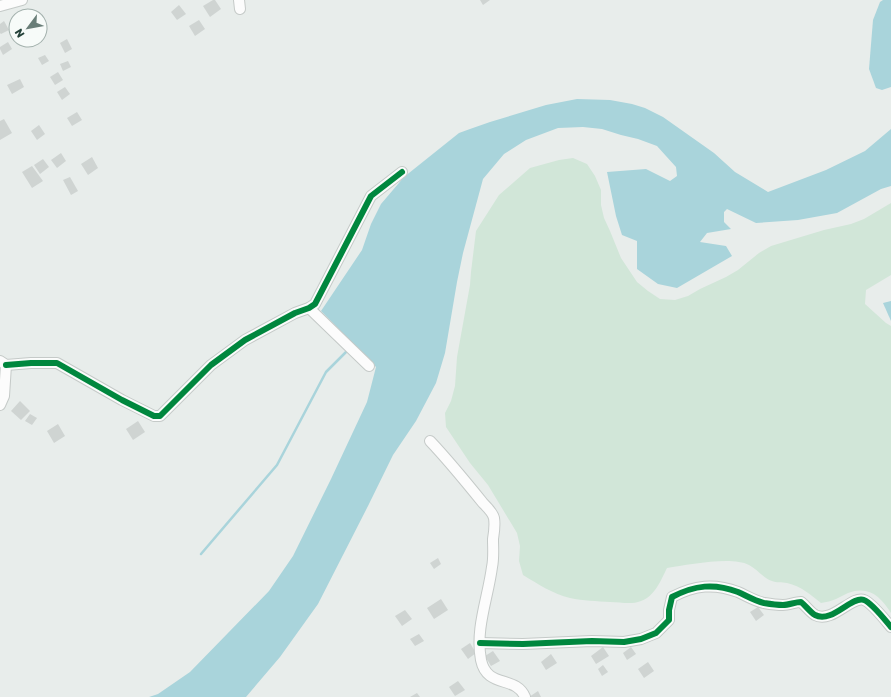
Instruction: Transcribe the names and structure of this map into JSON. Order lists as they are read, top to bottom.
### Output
{
  "north": "bottom left"
}
